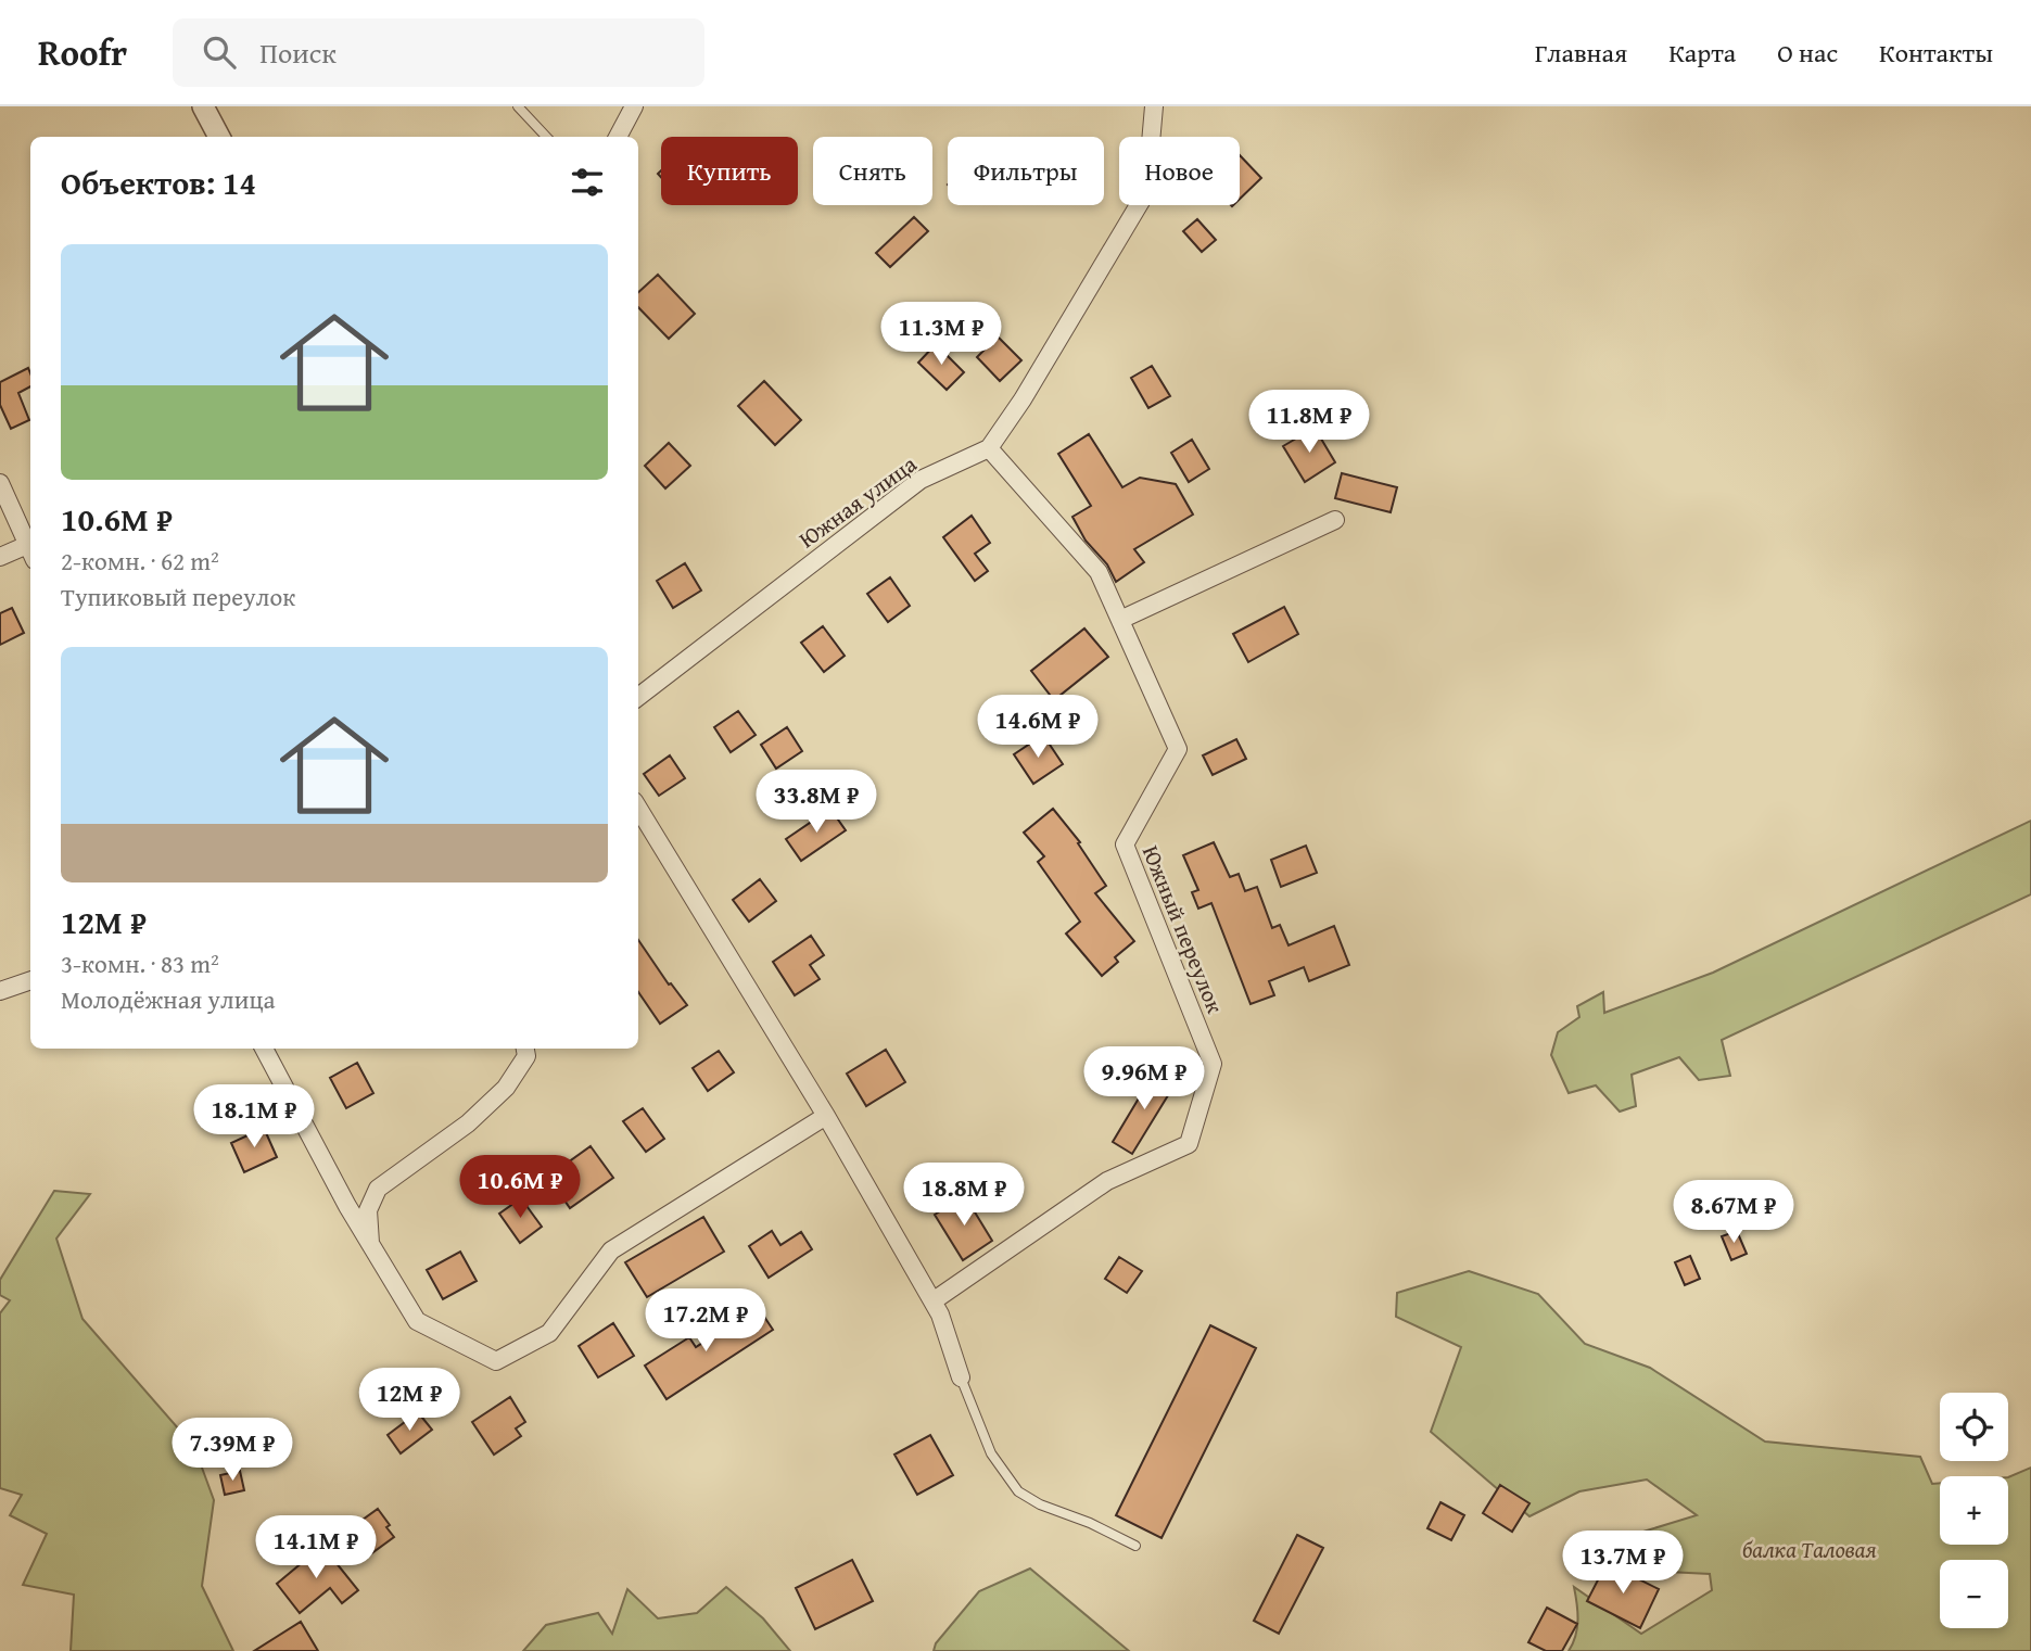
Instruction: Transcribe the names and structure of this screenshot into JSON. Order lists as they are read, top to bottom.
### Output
{
  "streets": {
    "street": ["Южная улица", "Южный переулок"]
  },
  "crossings": [
    ["Южная улица", "Южный переулок"]
  ],
  "parks": ["балка Таловая"],
  "page": {
    "header": "Roofr",
    "search": "Поиск",
    "nav": [
      "Главная",
      "Карта",
      "О нас",
      "Контакты"
    ],
    "chip": [
      "Купить",
      "Снять",
      "Фильтры",
      "Новое"
    ],
    "heading": "Объектов: 14",
    "list": [
      {
        "name": "10.6M ₽",
        "note": "2-комн. · 62 m² · Тупиковый переулок"
      },
      {
        "name": "12M ₽",
        "note": "3-комн. · 83 m² · Молодёжная улица"
      }
    ],
    "price": [
      "11.3M ₽",
      "11.8M ₽",
      "14.6M ₽",
      "33.8M ₽",
      "9.96M ₽",
      "18.1M ₽",
      "10.6M ₽",
      "18.8M ₽",
      "8.67M ₽",
      "17.2M ₽",
      "12M ₽",
      "7.39M ₽",
      "14.1M ₽",
      "13.7M ₽"
    ],
    "map_buttons": ["+", "−"]
  }
}
